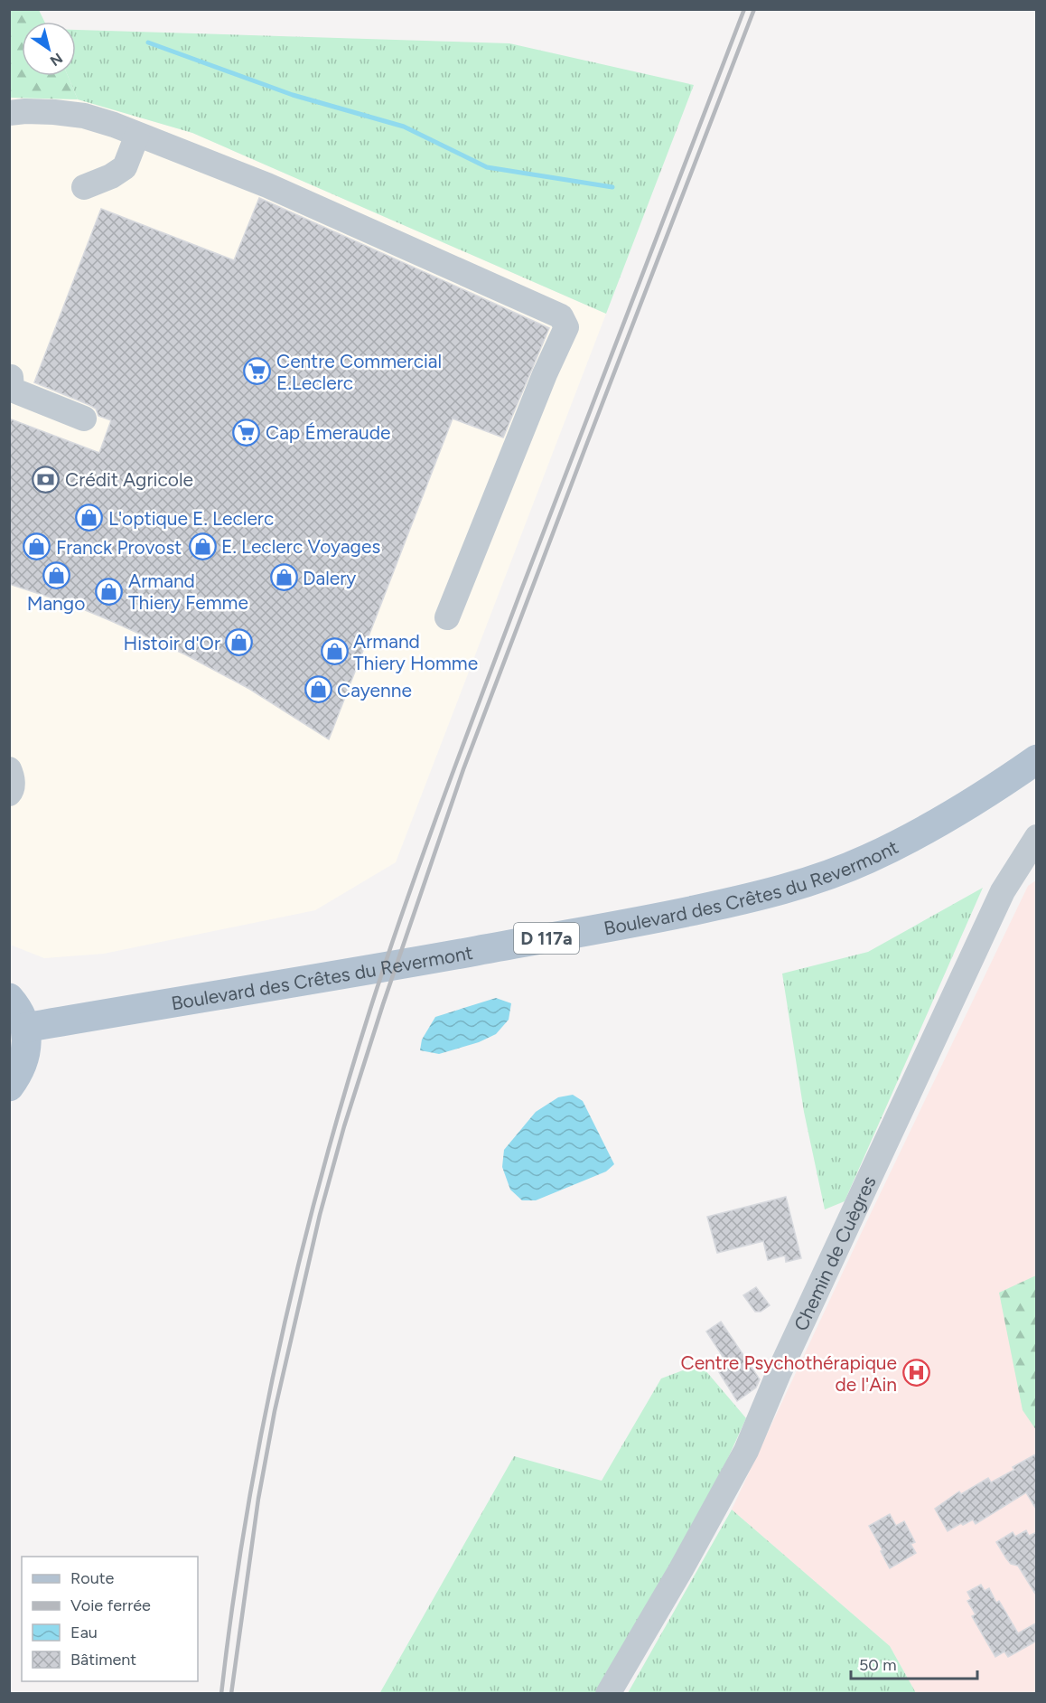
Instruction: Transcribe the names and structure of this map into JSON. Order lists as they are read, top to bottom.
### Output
{
  "streets": {
    "main road": ["Boulevard des Crêtes du Revermont", "D 117a"],
    "street": ["Chemin de Cuègres"]
  },
  "places": {
    "supermarket": ["Centre Commercial E.Leclerc", "Cap Émeraude"],
    "bank": ["Crédit Agricole"],
    "shop": [
      "L'optique E. Leclerc",
      "E. Leclerc Voyages",
      "Franck Provost",
      "Mango",
      "Dalery",
      "Armand Thiery Femme",
      "Histoir d'Or",
      "Armand Thiery Homme",
      "Cayenne"
    ],
    "hospital": ["Centre Psychothérapique de l'Ain"]
  },
  "legend": [
    "Route",
    "Voie ferrée",
    "Eau",
    "Bâtiment"
  ],
  "scale_bar": "50 m",
  "north": "bottom right"
}
